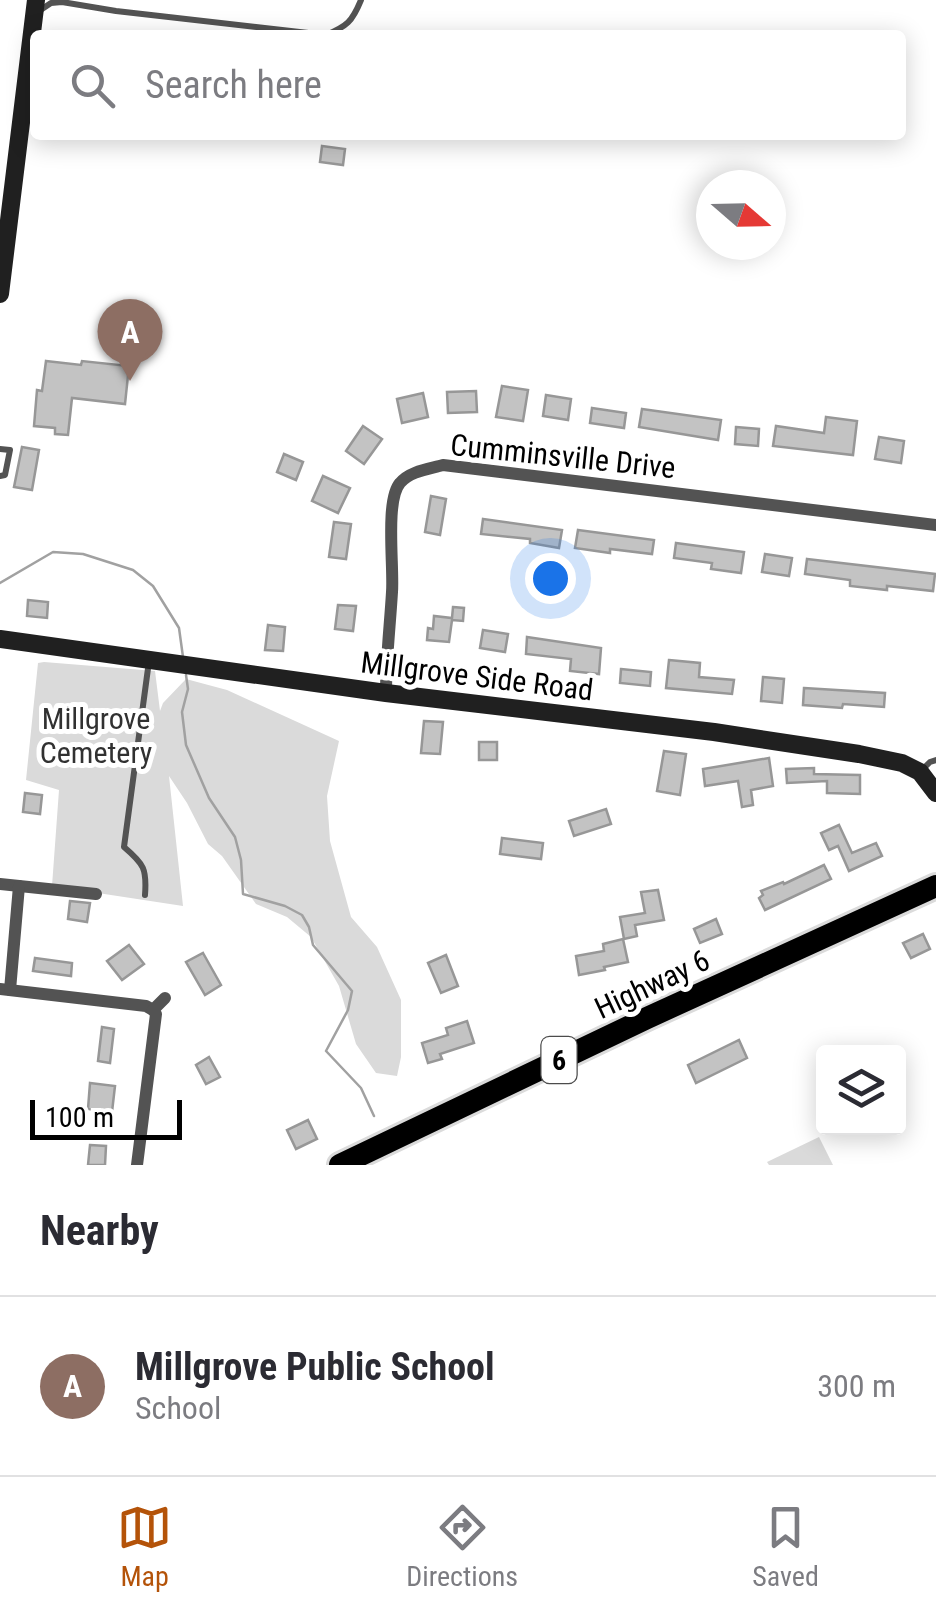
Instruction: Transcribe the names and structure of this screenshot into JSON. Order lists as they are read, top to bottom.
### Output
{
  "streets": {
    "highway": ["Highway 6", "6"],
    "main road": ["Millgrove Side Road"],
    "street": ["Cumminsville Drive"]
  },
  "crossings": [
    ["Cumminsville Drive", "Millgrove Side Road"]
  ],
  "parks": ["Millgrove Cemetery"],
  "scale_bar": "100 m",
  "north": "right",
  "page": {
    "search": "Search here",
    "pins": "A",
    "scale": "100 m",
    "heading": "Nearby",
    "list": [
      {
        "mark": "A",
        "name": "Millgrove Public School",
        "note": "School",
        "value": "300 m"
      }
    ],
    "nav": ["Map", "Directions", "Saved"]
  }
}
